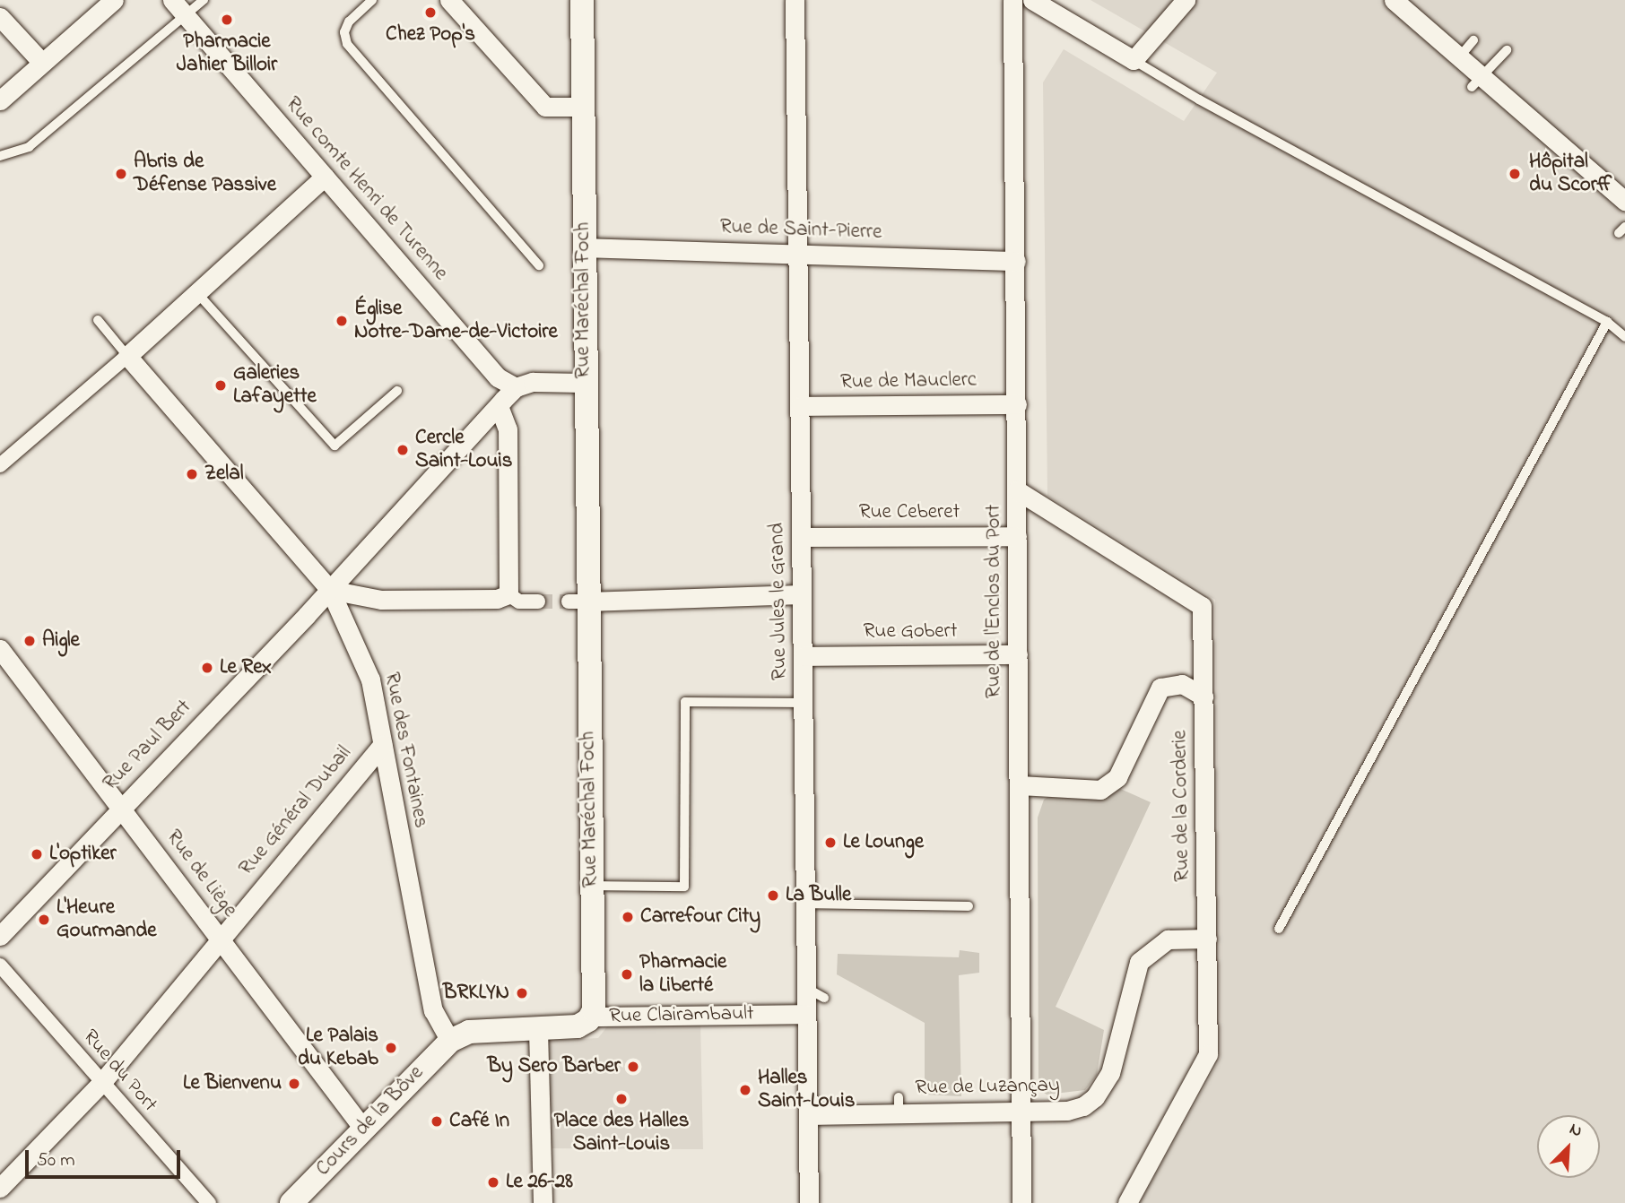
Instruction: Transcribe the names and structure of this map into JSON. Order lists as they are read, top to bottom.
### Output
{
  "streets": {
    "street": [
      "Rue comte Henri de Turenne",
      "Rue de Saint-Pierre",
      "Rue Maréchal Foch",
      "Rue de Mauclerc",
      "Rue Ceberet",
      "Rue Jules le Grand",
      "Rue de l'Enclos du Port",
      "Rue Gobert",
      "Rue Paul Bert",
      "Rue des Fontaines",
      "Rue de la Corderie",
      "Rue Général Dubail",
      "Rue de Liège",
      "Rue Clairambault",
      "Rue du Port",
      "Rue de Luzançay",
      "Cours de la Bôve"
    ]
  },
  "crossings": [
    ["Rue comte Henri de Turenne", "Rue Paul Bert"],
    ["Rue de Saint-Pierre", "Rue Maréchal Foch"],
    ["Rue de Saint-Pierre", "Rue Jules le Grand"],
    ["Rue de Saint-Pierre", "Rue de l'Enclos du Port"],
    ["Rue Maréchal Foch", "Rue Clairambault"],
    ["Rue de Mauclerc", "Rue Jules le Grand"],
    ["Rue de Mauclerc", "Rue de l'Enclos du Port"],
    ["Rue Ceberet", "Rue Jules le Grand"],
    ["Rue Ceberet", "Rue de l'Enclos du Port"],
    ["Rue Jules le Grand", "Rue Gobert"],
    ["Rue Jules le Grand", "Rue Clairambault"],
    ["Rue Jules le Grand", "Rue de Luzançay"],
    ["Rue de l'Enclos du Port", "Rue Gobert"],
    ["Rue de l'Enclos du Port", "Rue de la Corderie"],
    ["Rue de l'Enclos du Port", "Rue de Luzançay"],
    ["Rue Paul Bert", "Rue des Fontaines"],
    ["Rue Paul Bert", "Rue de Liège"],
    ["Rue des Fontaines", "Rue Général Dubail"],
    ["Rue des Fontaines", "Rue Clairambault"],
    ["Rue des Fontaines", "Cours de la Bôve"],
    ["Rue de la Corderie", "Rue de Luzançay"],
    ["Rue Général Dubail", "Rue de Liège"],
    ["Rue Général Dubail", "Rue du Port"],
    ["Rue de Liège", "Cours de la Bôve"],
    ["Rue Clairambault", "Cours de la Bôve"]
  ],
  "places": [
    "Chez Pop's",
    "Pharmacie Jahier Billoir",
    "Abris de Défense Passive",
    "Hôpital du Scorff",
    "Église Notre-Dame-de-Victoire",
    "Galeries Lafayette",
    "Cercle Saint-Louis",
    "Zelal",
    "Aigle",
    "Le Rex",
    "Le Lounge",
    "L'optiker",
    "La Bulle",
    "Carrefour City",
    "L'Heure Gourmande",
    "Pharmacie la Liberté",
    "BRKLYN",
    "Le Palais du Kebab",
    "By Sero Barber",
    "Le Bienvenu",
    "Halles Saint-Louis",
    "Place des Halles Saint-Louis",
    "Café In",
    "Le 26-28"
  ],
  "scale_bar": "50 m",
  "north": "top right"
}
